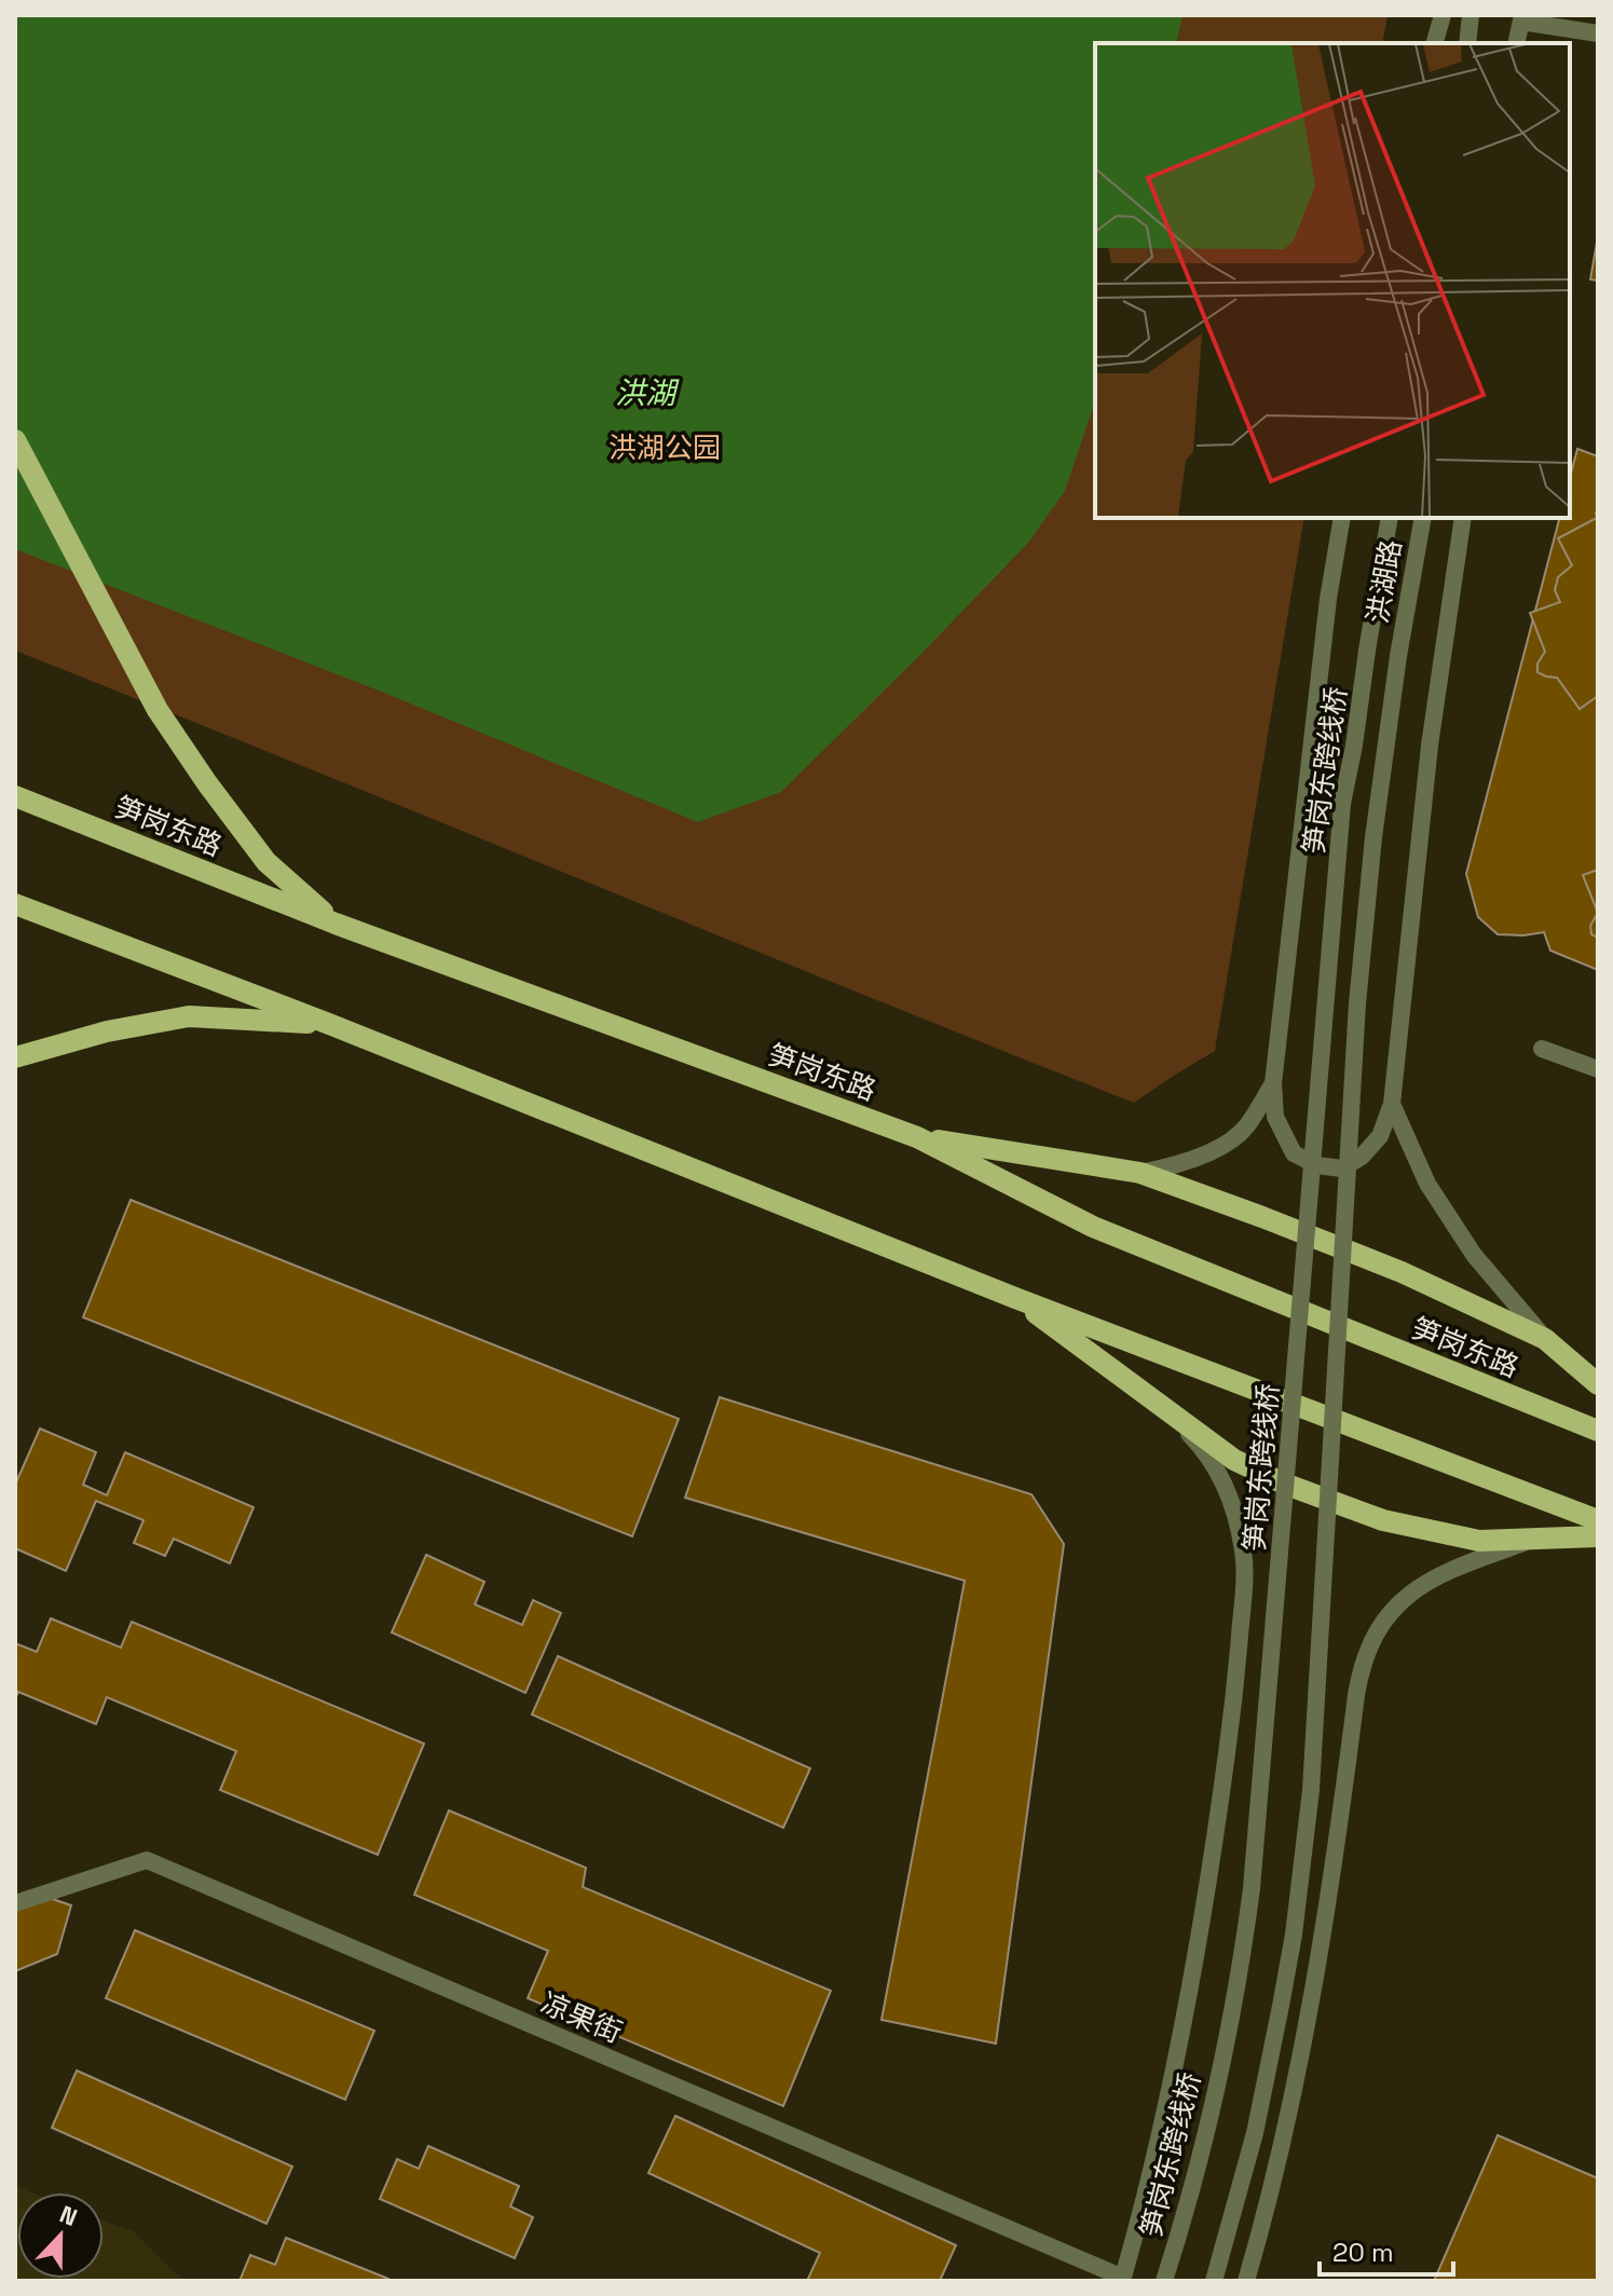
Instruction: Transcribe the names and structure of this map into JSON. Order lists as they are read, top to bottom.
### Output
{
  "streets": {
    "main road": ["笋岗东路"],
    "street": ["洪湖路", "笋岗东跨线桥", "凉果街"]
  },
  "crossings": [
    ["洪湖路", "笋岗东跨线桥"]
  ],
  "water": ["洪湖"],
  "parks": ["洪湖公园"],
  "scale_bar": "20 m",
  "north": "top"
}
